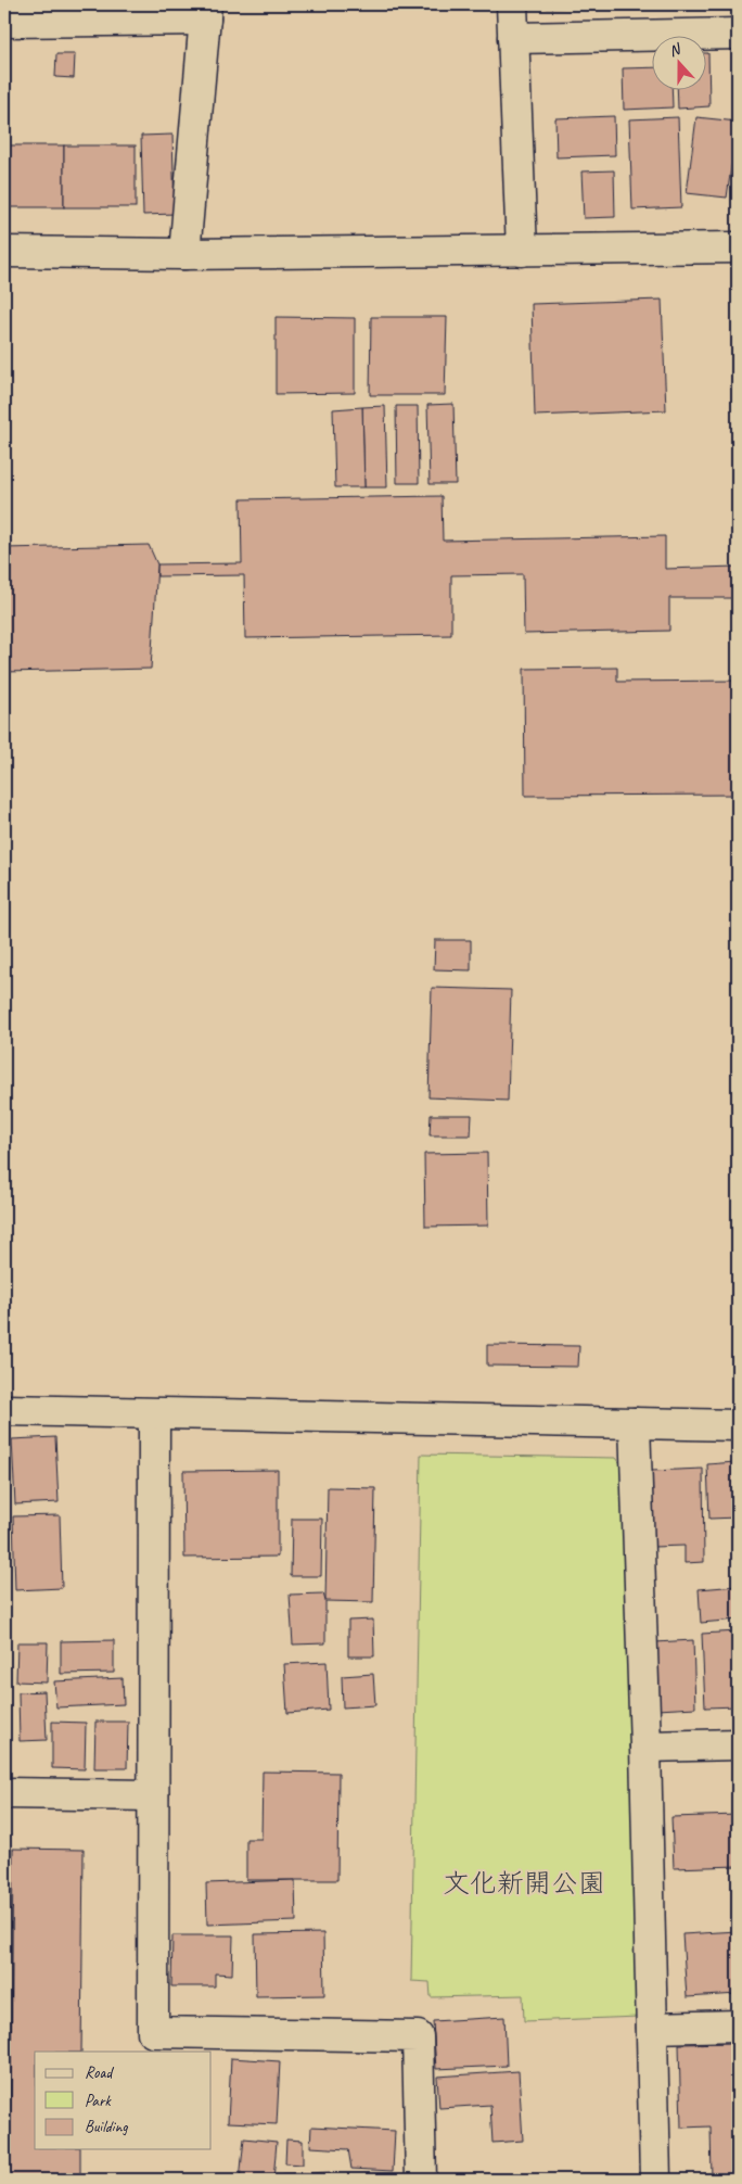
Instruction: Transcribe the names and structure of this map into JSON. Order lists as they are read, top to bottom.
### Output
{
  "parks": ["文化新開公園"],
  "legend": ["Road", "Park", "Building"],
  "north": "top"
}
